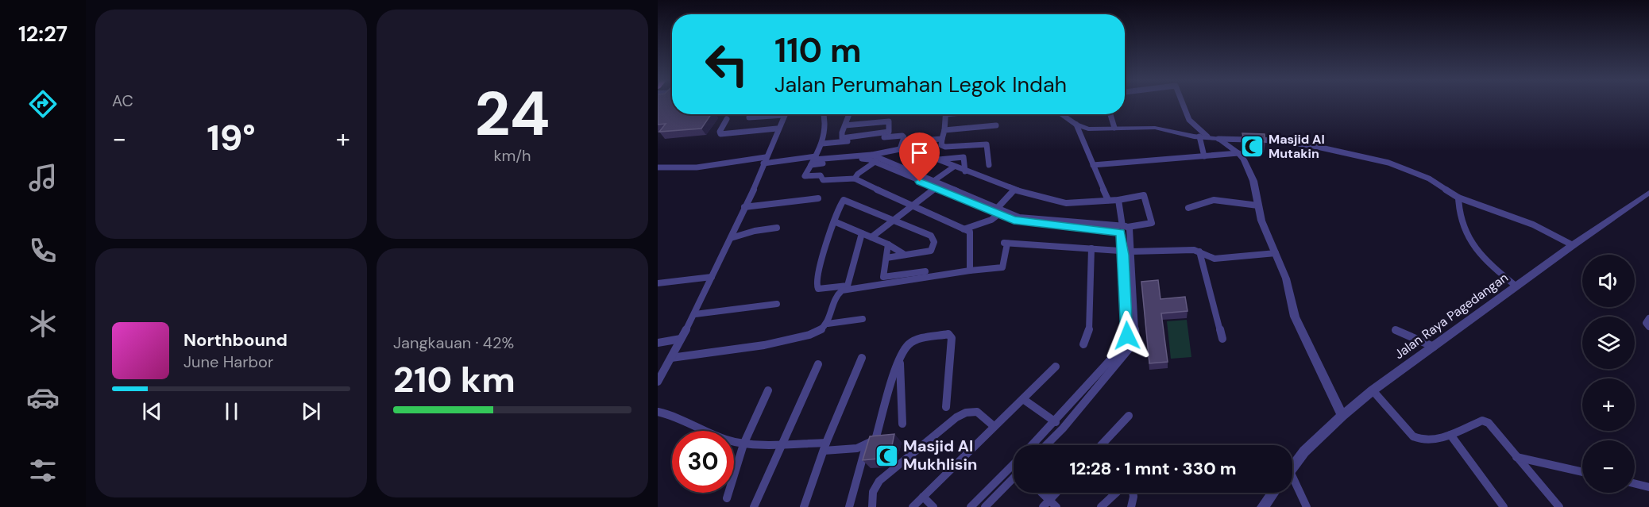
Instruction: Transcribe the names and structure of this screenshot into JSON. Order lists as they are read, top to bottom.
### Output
{
  "streets": {
    "street": ["Jalan Raya Pagedangan"]
  },
  "places": {
    "mosque": ["Masjid Al Mutakin", "Masjid Al Mukhlisin"]
  },
  "page": {
    "tabs": "12:27",
    "tile": [
      "AC",
      ["24", "km/h"],
      ["Jangkauan · 42%", "210 km"]
    ],
    "turn": ["110 m", "Jalan Perumahan Legok Indah"],
    "heat": ["−", "19°", "+"],
    "map_buttons": ["+", "−"],
    "song": ["Northbound", "June Harbor"],
    "limit": "30",
    "trip": "12:28 · 1 mnt · 330 m"
  }
}
